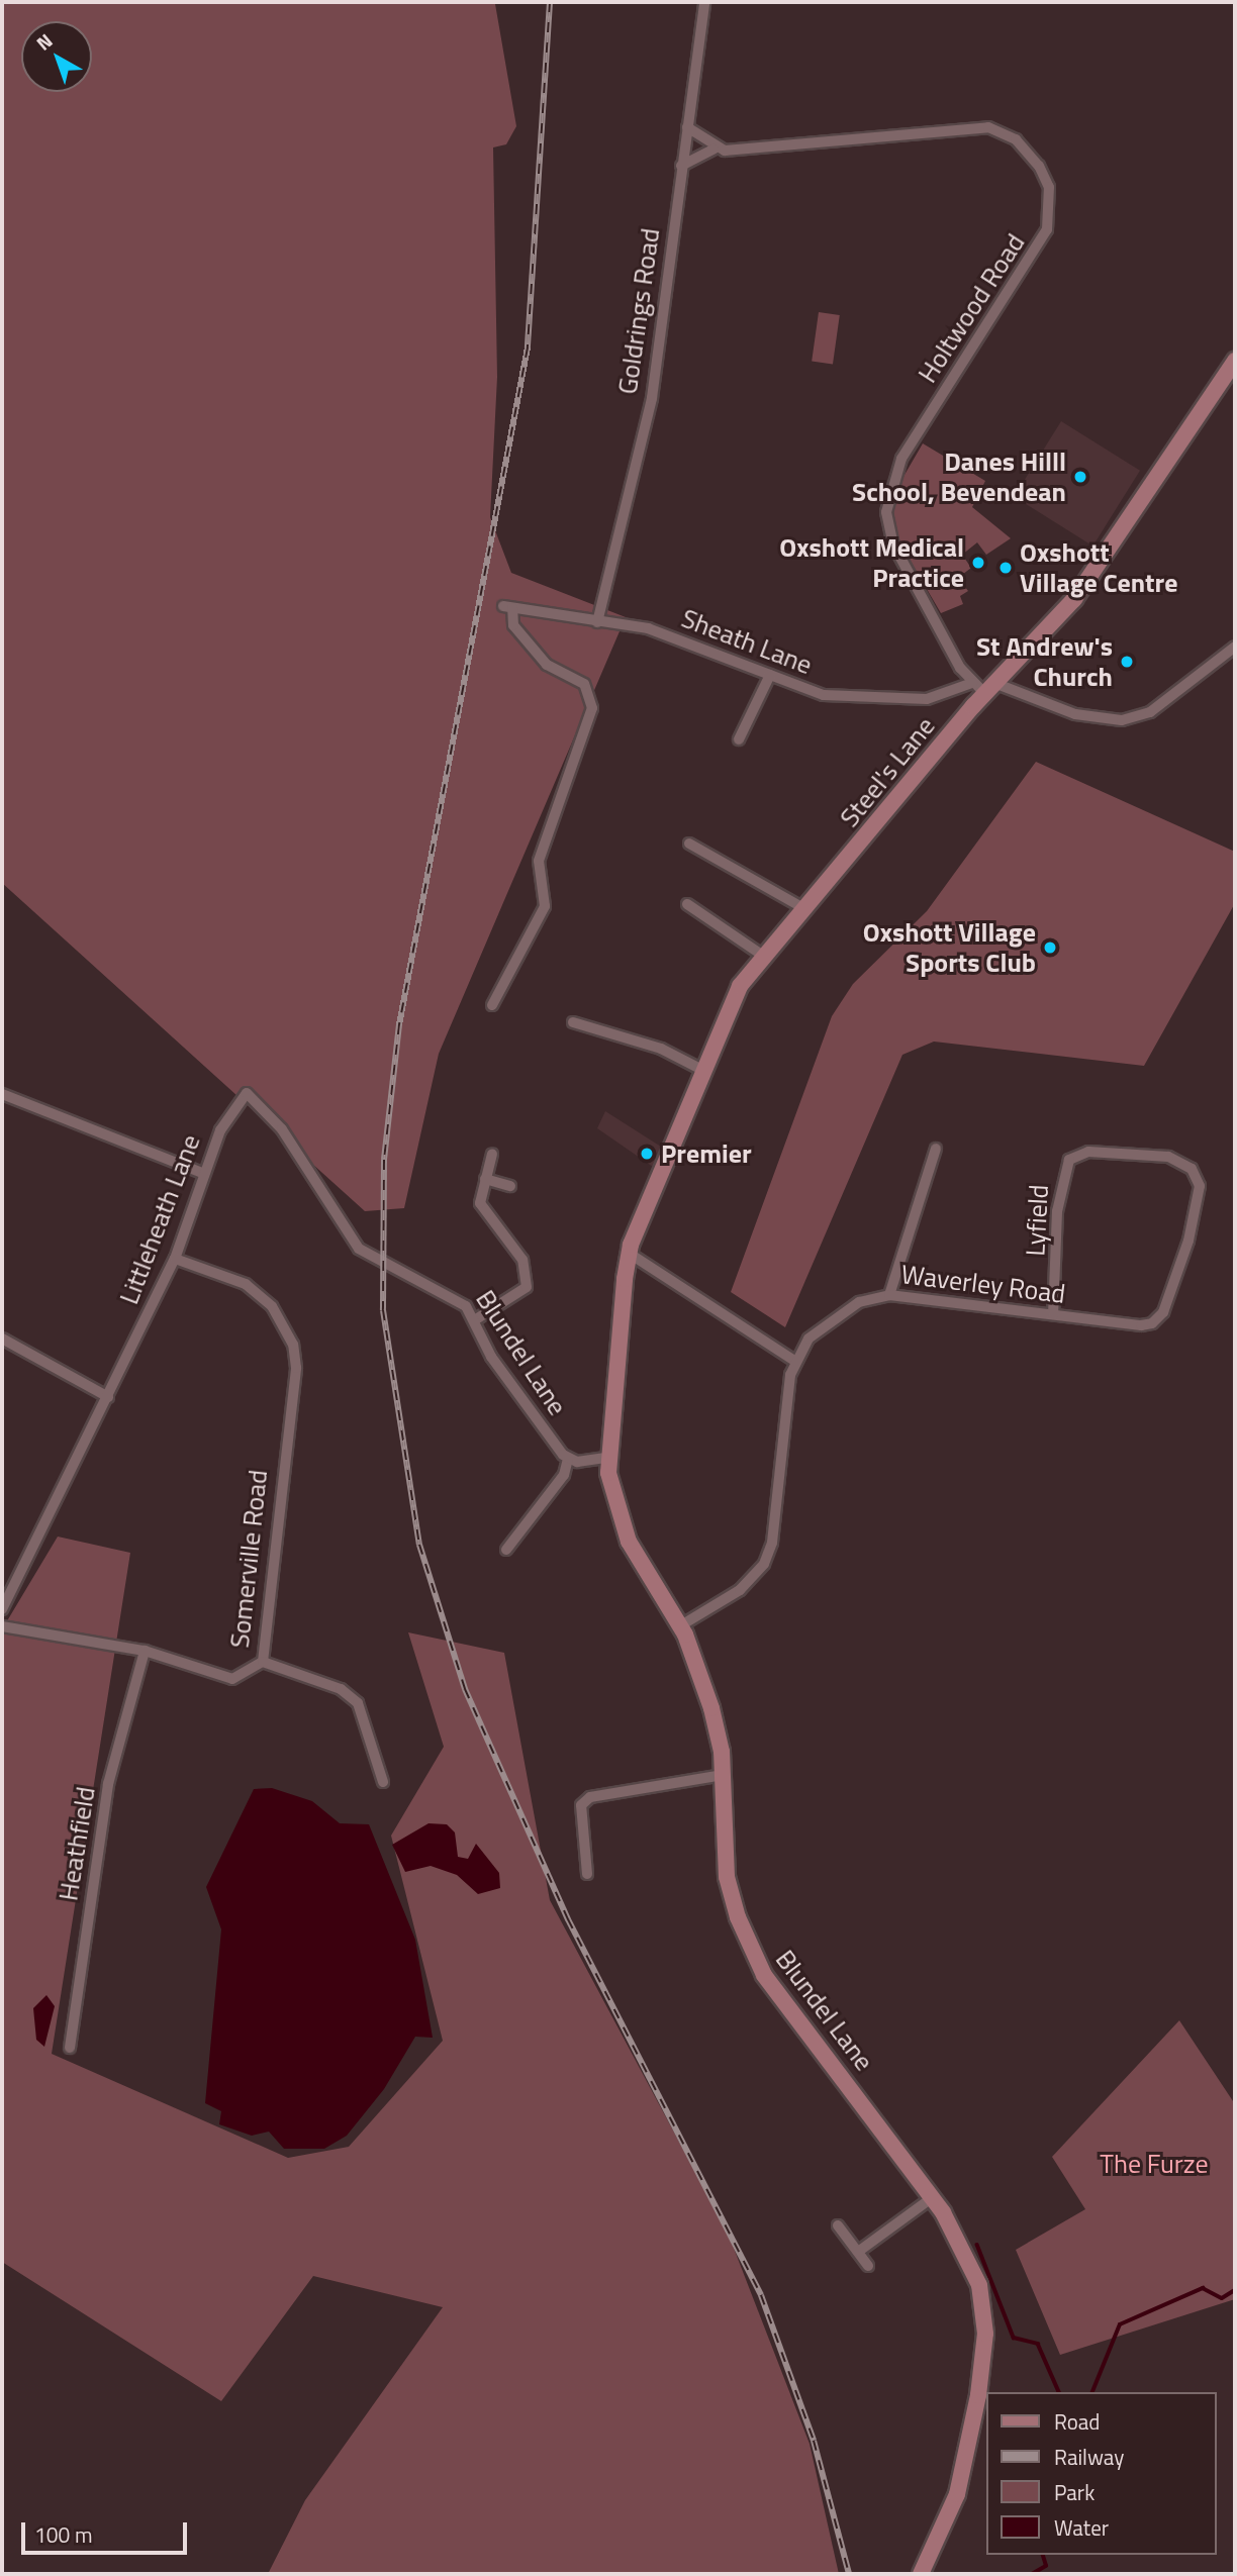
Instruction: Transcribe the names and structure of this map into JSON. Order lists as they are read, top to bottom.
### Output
{
  "streets": {
    "street": [
      "Holtwood Road",
      "Goldrings Road",
      "Sheath Lane",
      "Steel's Lane",
      "Littleheath Lane",
      "Lyfield",
      "Waverley Road",
      "Blundel Lane",
      "Somerville Road",
      "Heathfield"
    ]
  },
  "crossings": [
    ["Holtwood Road", "Goldrings Road"],
    ["Holtwood Road", "Sheath Lane"],
    ["Holtwood Road", "Steel's Lane"],
    ["Goldrings Road", "Sheath Lane"],
    ["Sheath Lane", "Steel's Lane"],
    ["Steel's Lane", "Blundel Lane"],
    ["Littleheath Lane", "Blundel Lane"],
    ["Littleheath Lane", "Somerville Road"],
    ["Lyfield", "Waverley Road"],
    ["Somerville Road", "Heathfield"]
  ],
  "parks": ["The Furze"],
  "places": [
    "Danes Hilll School, Bevendean",
    "Oxshott Medical Practice",
    "Oxshott Village Centre",
    "St Andrew's Church",
    "Oxshott Village Sports Club",
    "Premier"
  ],
  "legend": [
    "Road",
    "Railway",
    "Park",
    "Water"
  ],
  "scale_bar": "100 m",
  "north": "top left"
}
